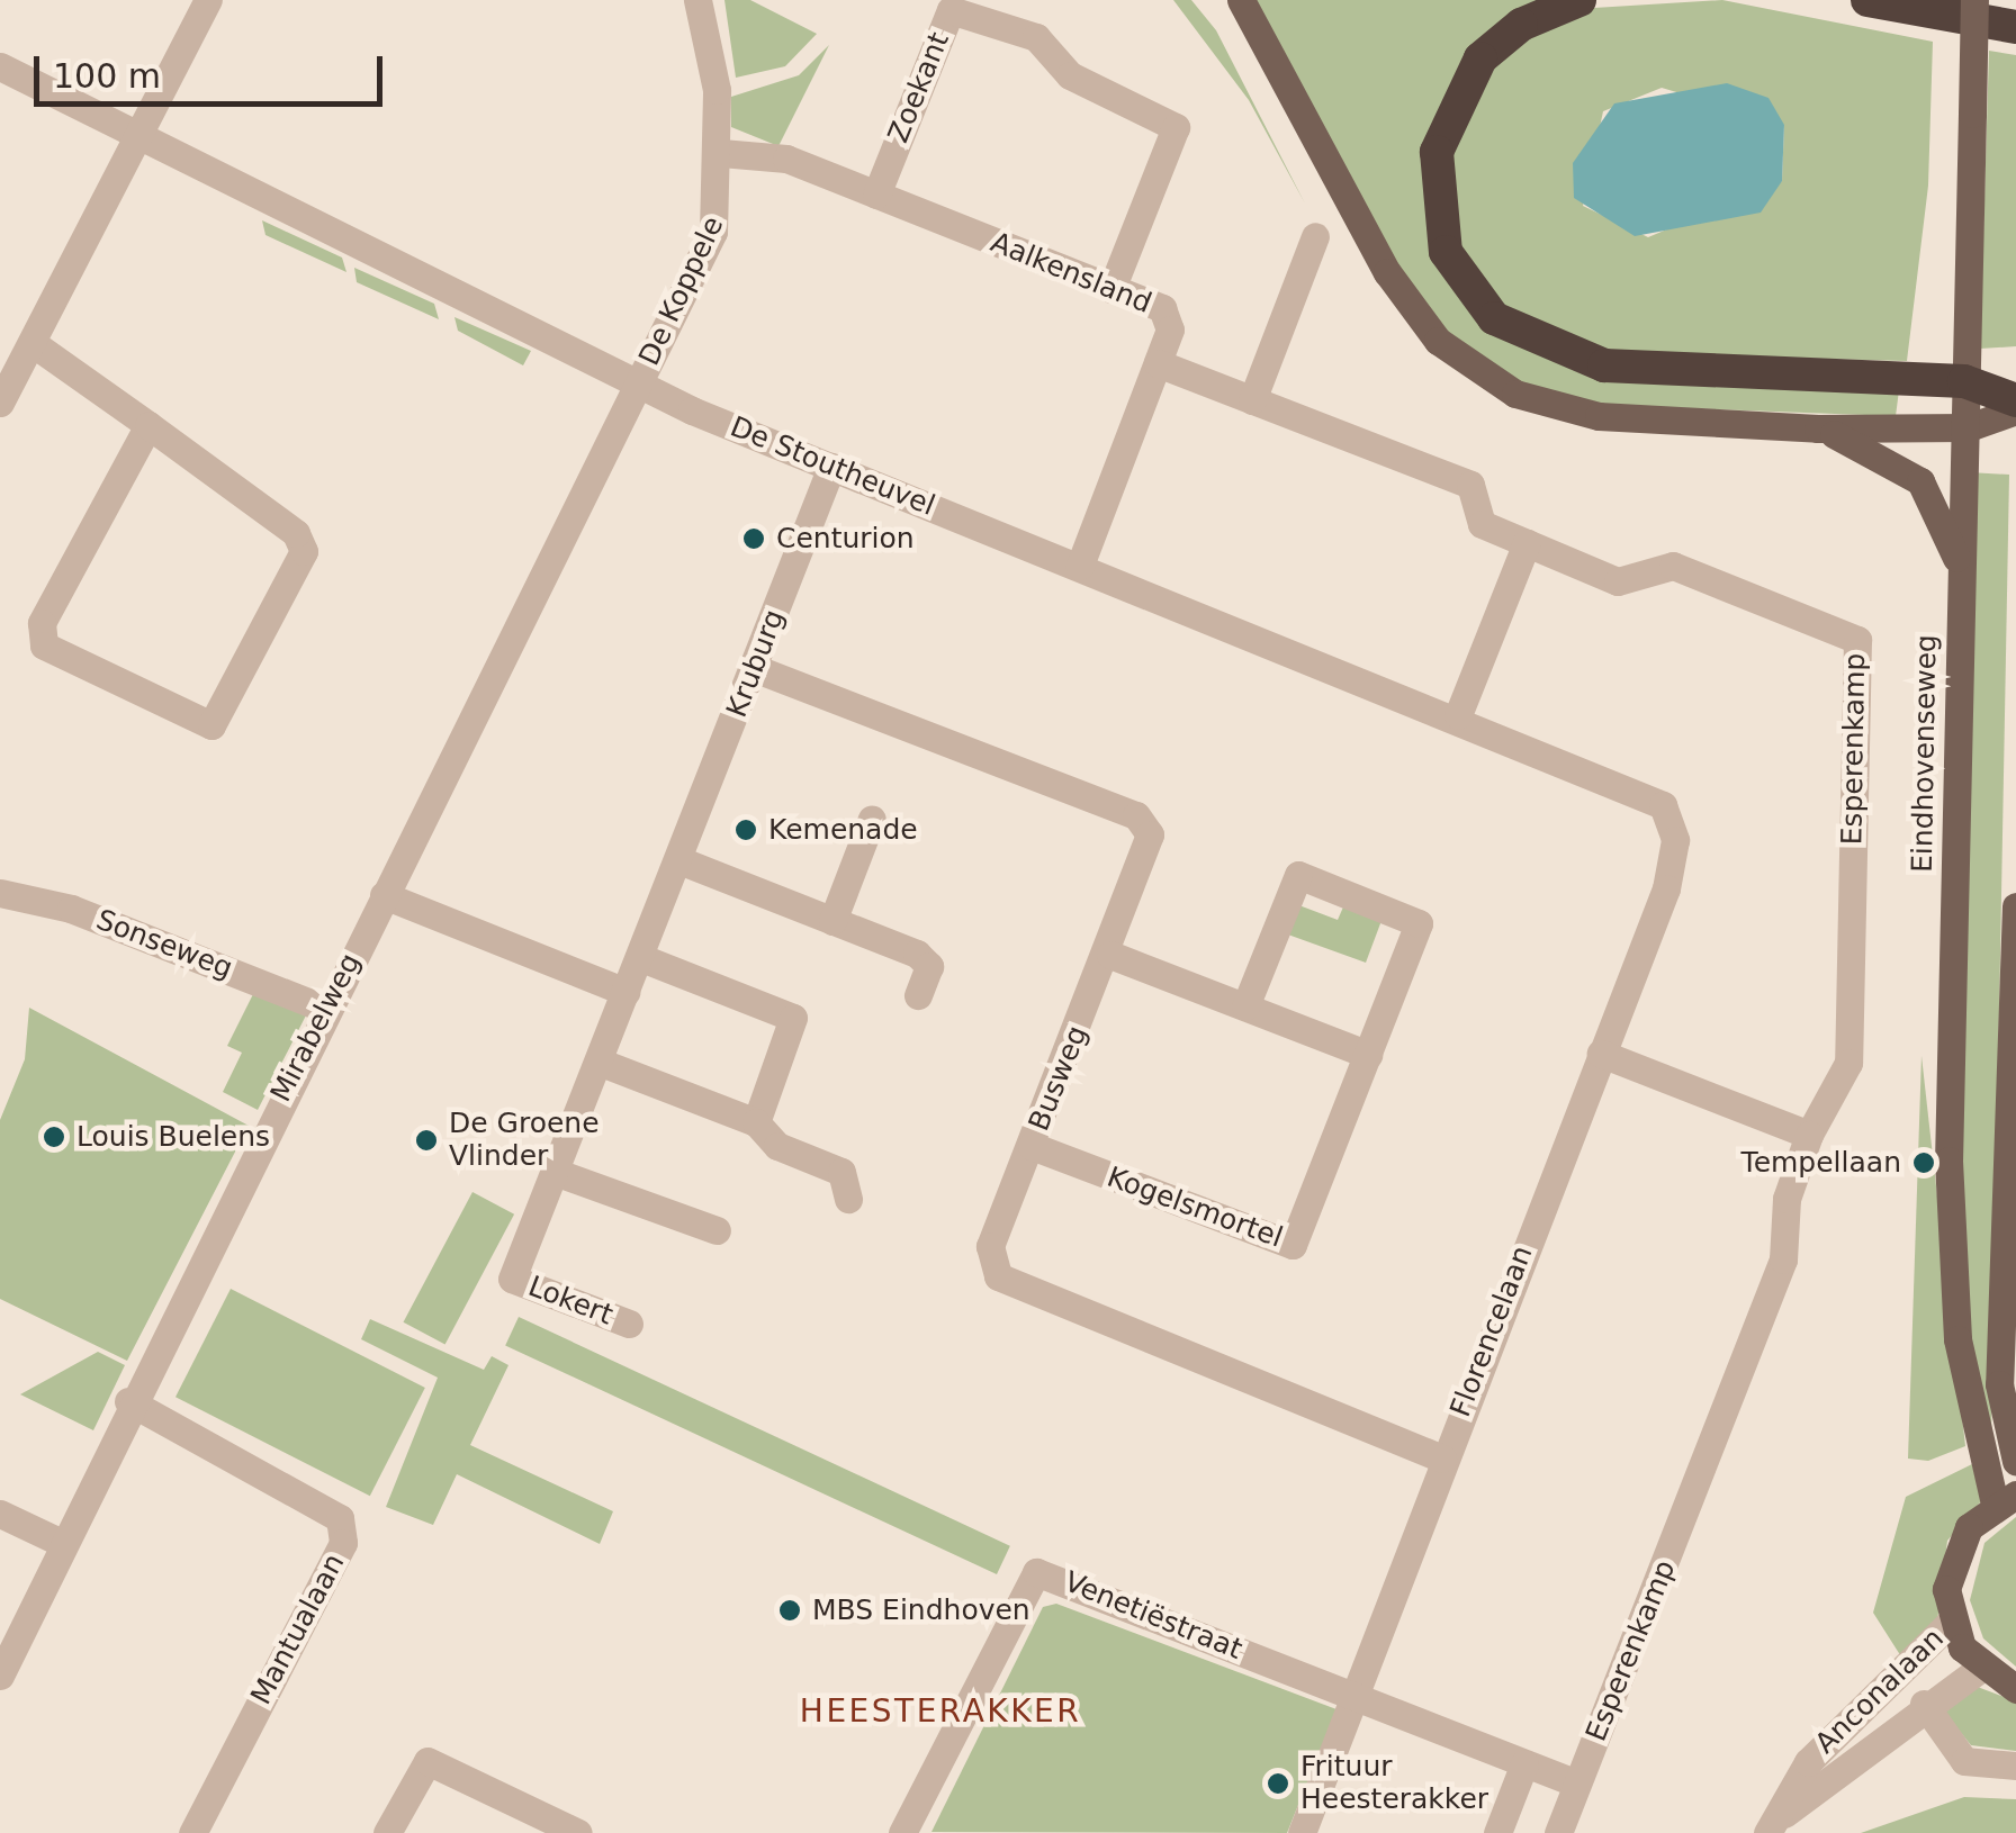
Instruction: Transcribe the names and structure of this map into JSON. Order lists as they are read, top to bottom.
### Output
{
  "streets": {
    "main road": ["Eindhovenseweg"],
    "street": [
      "Zoekant",
      "Aalkensland",
      "De Koppele",
      "De Stoutheuvel",
      "Kruburg",
      "Esperenkamp",
      "Sonseweg",
      "Mirabelweg",
      "Busweg",
      "Kogelsmortel",
      "Lokert",
      "Florencelaan",
      "Venetiëstraat",
      "Mantualaan",
      "Anconalaan"
    ]
  },
  "crossings": [
    ["Zoekant", "Aalkensland"],
    ["Aalkensland", "De Koppele"],
    ["Aalkensland", "De Stoutheuvel"],
    ["Aalkensland", "Esperenkamp"],
    ["De Koppele", "De Stoutheuvel"],
    ["De Koppele", "Mirabelweg"],
    ["De Stoutheuvel", "Kruburg"],
    ["De Stoutheuvel", "Mirabelweg"],
    ["De Stoutheuvel", "Florencelaan"],
    ["Kruburg", "Busweg"],
    ["Kruburg", "Lokert"],
    ["Sonseweg", "Mirabelweg"],
    ["Mirabelweg", "Mantualaan"],
    ["Busweg", "Kogelsmortel"],
    ["Busweg", "Florencelaan"],
    ["Florencelaan", "Venetiëstraat"]
  ],
  "districts": ["HEESTERAKKER"],
  "places": [
    "Centurion",
    "Kemenade",
    "Louis Buelens",
    "De Groene Vlinder",
    "Tempellaan",
    "MBS Eindhoven",
    "Frituur Heesterakker"
  ],
  "scale_bar": "100 m"
}
